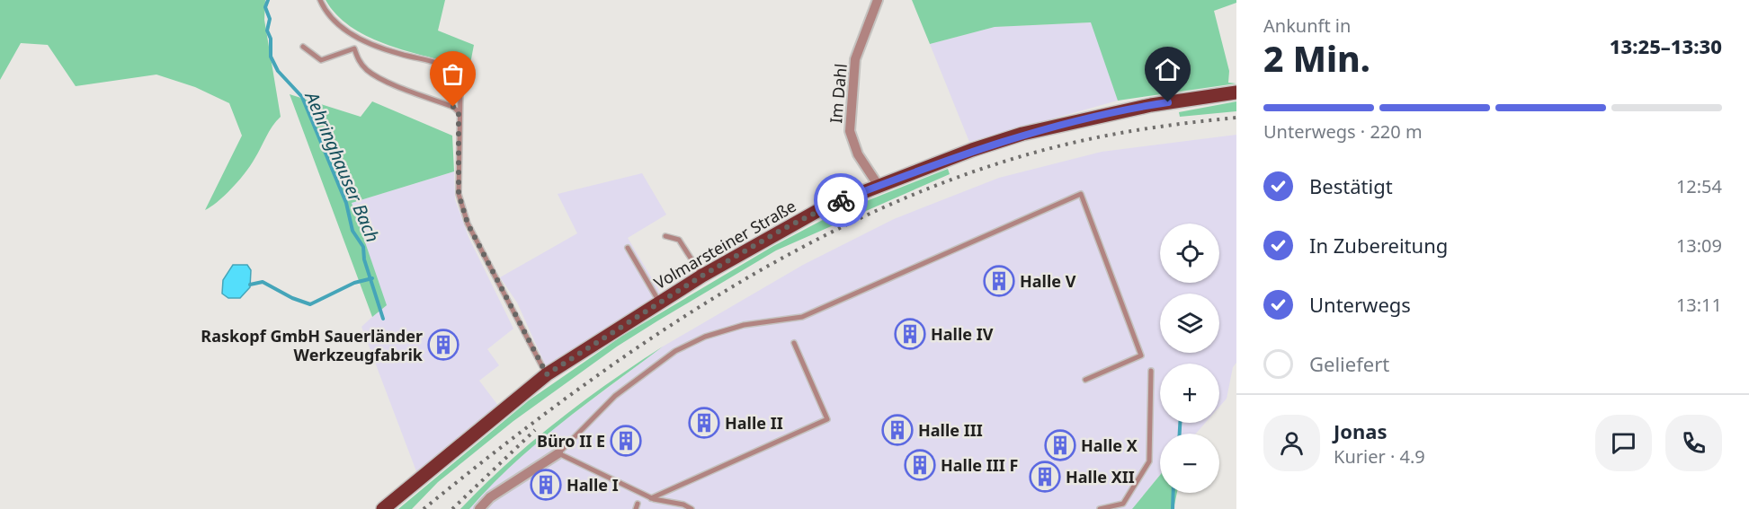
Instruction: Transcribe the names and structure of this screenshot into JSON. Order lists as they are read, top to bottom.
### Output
{
  "streets": {
    "main road": ["Volmarsteiner Straße"],
    "street": ["Im Dahl"]
  },
  "crossings": [
    ["Im Dahl", "Volmarsteiner Straße"]
  ],
  "water": ["Aehringhauser Bach"],
  "places": {
    "building": [
      "Halle V",
      "Halle IV",
      "Raskopf GmbH Sauerländer Werkzeugfabrik",
      "Halle II",
      "Halle III",
      "Büro II E",
      "Halle X",
      "Halle III F",
      "Halle XII",
      "Halle I"
    ]
  },
  "page": {
    "heading": ["2 Min.", "Ankunft in", "13:25–13:30"],
    "panel": ["Jonas", "Kurier · 4.9"],
    "bar": "Unterwegs · 220 m",
    "list": [
      ["Bestätigt", "12:54"],
      ["In Zubereitung", "13:09"],
      ["Unterwegs", "13:11"],
      "Geliefert"
    ],
    "map_buttons": ["+", "−"]
  }
}
